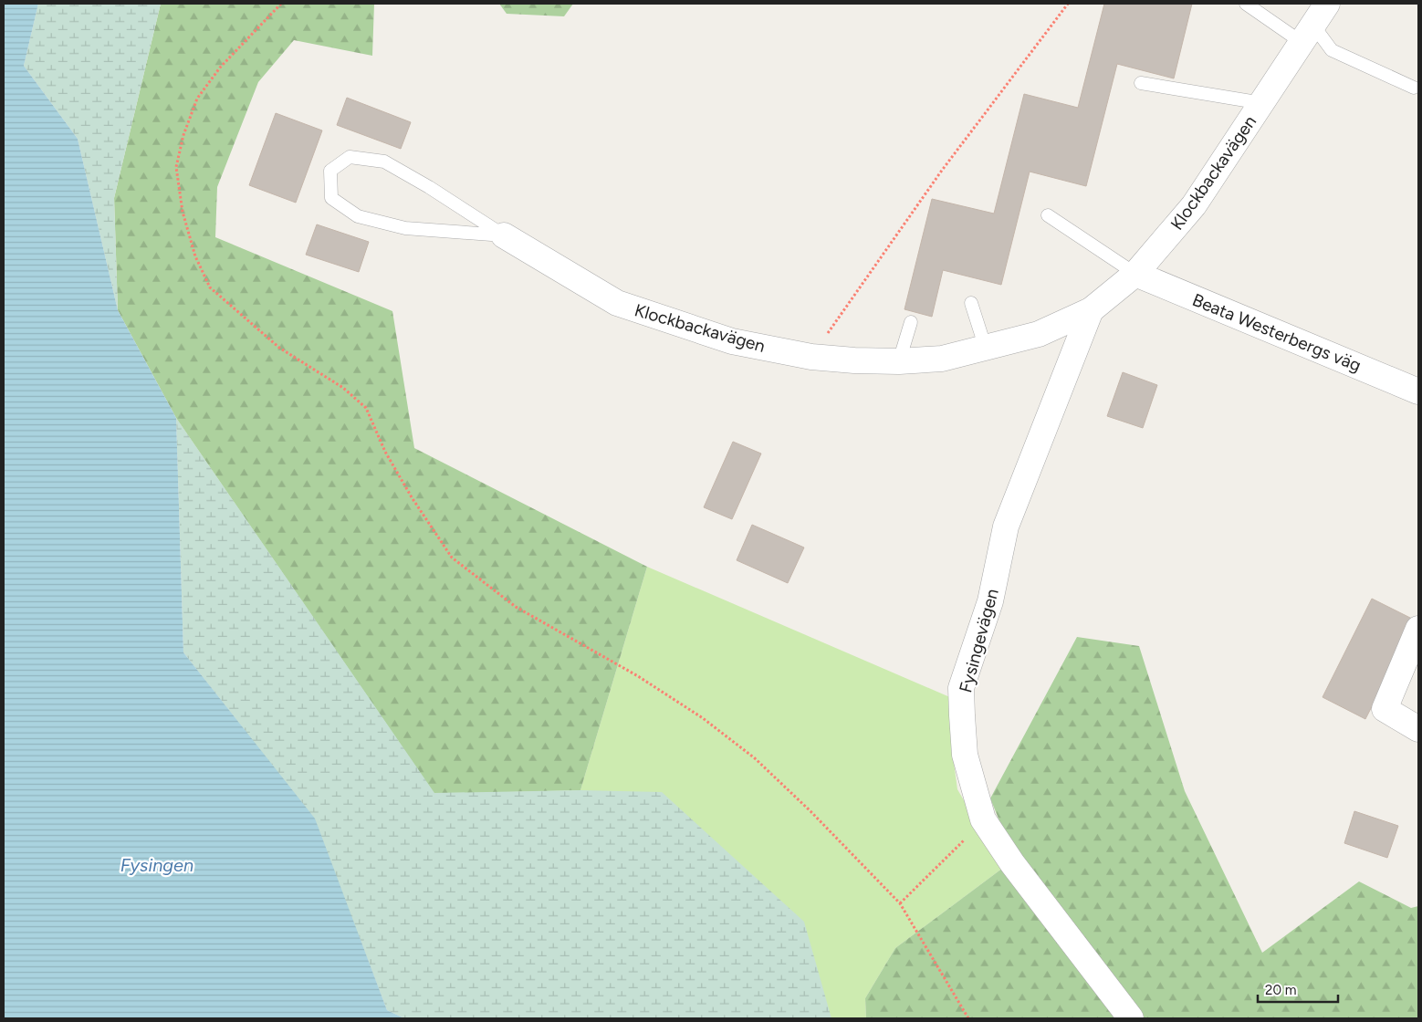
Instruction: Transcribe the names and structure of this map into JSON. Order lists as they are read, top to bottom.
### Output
{
  "streets": {
    "street": ["Klockbackavägen", "Beata Westerbergs väg", "Fysingevägen"]
  },
  "crossings": [
    ["Klockbackavägen", "Beata Westerbergs väg"],
    ["Klockbackavägen", "Fysingevägen"]
  ],
  "water": ["Fysingen"],
  "scale_bar": "20 m"
}
